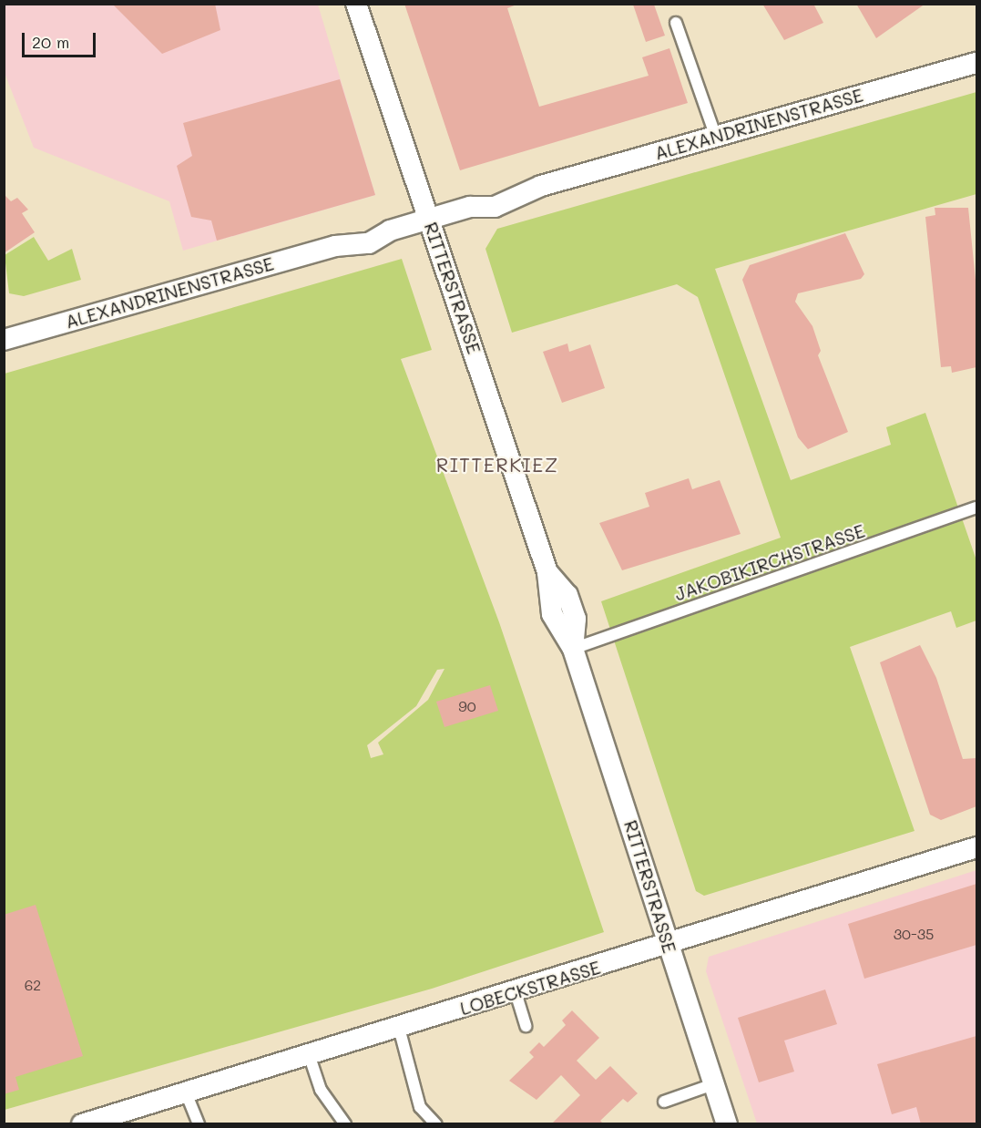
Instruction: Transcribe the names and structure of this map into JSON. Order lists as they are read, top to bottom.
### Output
{
  "streets": {
    "street": ["ALEXANDRINENSTRASSE", "RITTERSTRASSE", "LOBECKSTRASSE"],
    "lane": ["JAKOBIKIRCHSTRASSE"]
  },
  "crossings": [
    ["ALEXANDRINENSTRASSE", "RITTERSTRASSE"],
    ["RITTERSTRASSE", "JAKOBIKIRCHSTRASSE"],
    ["RITTERSTRASSE", "LOBECKSTRASSE"]
  ],
  "districts": ["RITTERKIEZ"],
  "house_numbers": ["90", "30-35", "62"],
  "scale_bar": "20 m"
}
